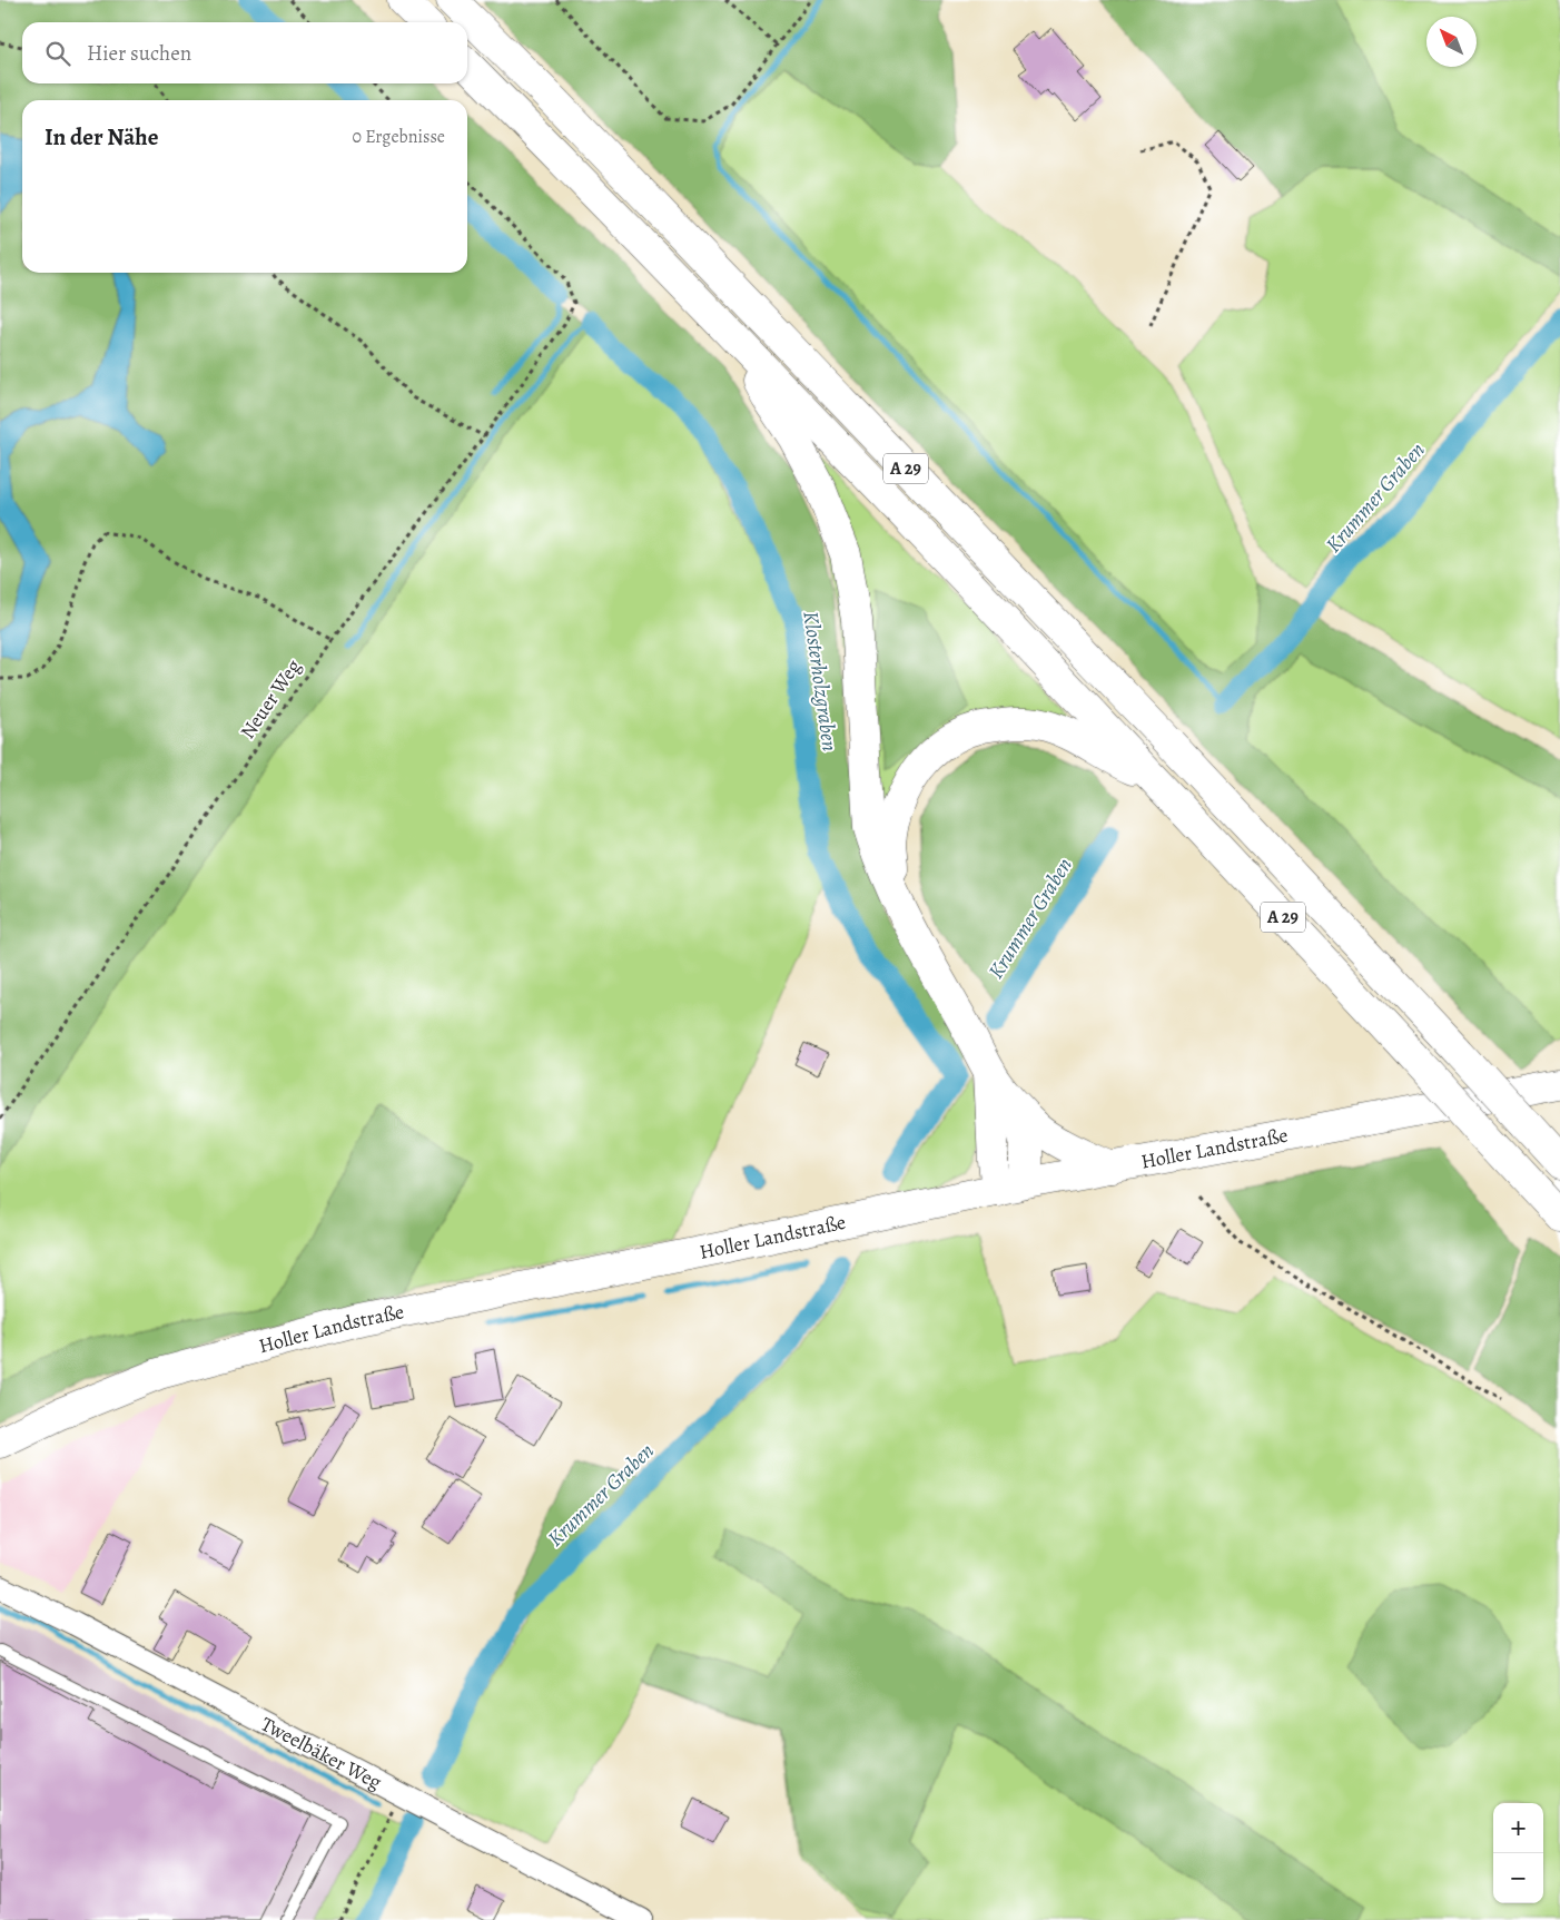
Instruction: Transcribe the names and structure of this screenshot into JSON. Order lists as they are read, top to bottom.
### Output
{
  "streets": {
    "main road": ["A 29", "Holler Landstraße"],
    "street": ["Tweelbäker Weg"],
    "path": ["Neuer Weg"]
  },
  "water": ["Krummer Graben", "Klosterholzgraben"],
  "north": "top left",
  "page": {
    "search": "Hier suchen",
    "heading": ["In der Nähe", "0 Ergebnisse"],
    "map_buttons": ["+", "−"]
  }
}
